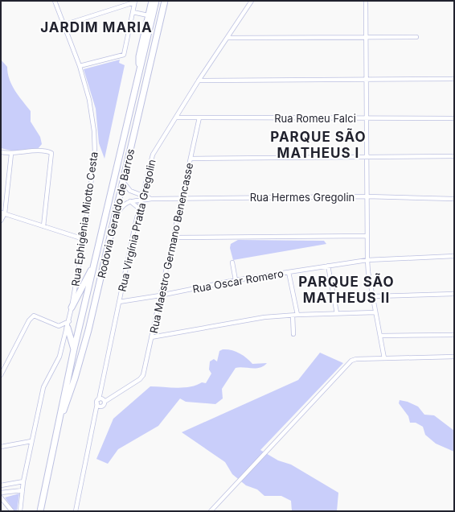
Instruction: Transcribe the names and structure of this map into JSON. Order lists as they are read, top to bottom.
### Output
{
  "streets": {
    "highway": ["Rodovia Geraldo de Barros"],
    "street": [
      "Rua Romeu Falci",
      "Rua Hermes Gregolin",
      "Rua Ephigênia Miotto Cesta",
      "Rua Virgínia Pratta Gregolin",
      "Rua Maestro Germano Benencasse",
      "Rua Oscar Romero"
    ]
  },
  "crossings": [
    ["Rua Romeu Falci", "Rua Virgínia Pratta Gregolin"],
    ["Rua Romeu Falci", "Rua Maestro Germano Benencasse"],
    ["Rua Hermes Gregolin", "Rodovia Geraldo de Barros"],
    ["Rua Hermes Gregolin", "Rua Virgínia Pratta Gregolin"],
    ["Rua Hermes Gregolin", "Rua Maestro Germano Benencasse"],
    ["Rua Virgínia Pratta Gregolin", "Rua Oscar Romero"],
    ["Rua Maestro Germano Benencasse", "Rua Oscar Romero"]
  ],
  "districts": ["JARDIM MARIA", "PARQUE SÃO MATHEUS I", "PARQUE SÃO MATHEUS II"]
}
